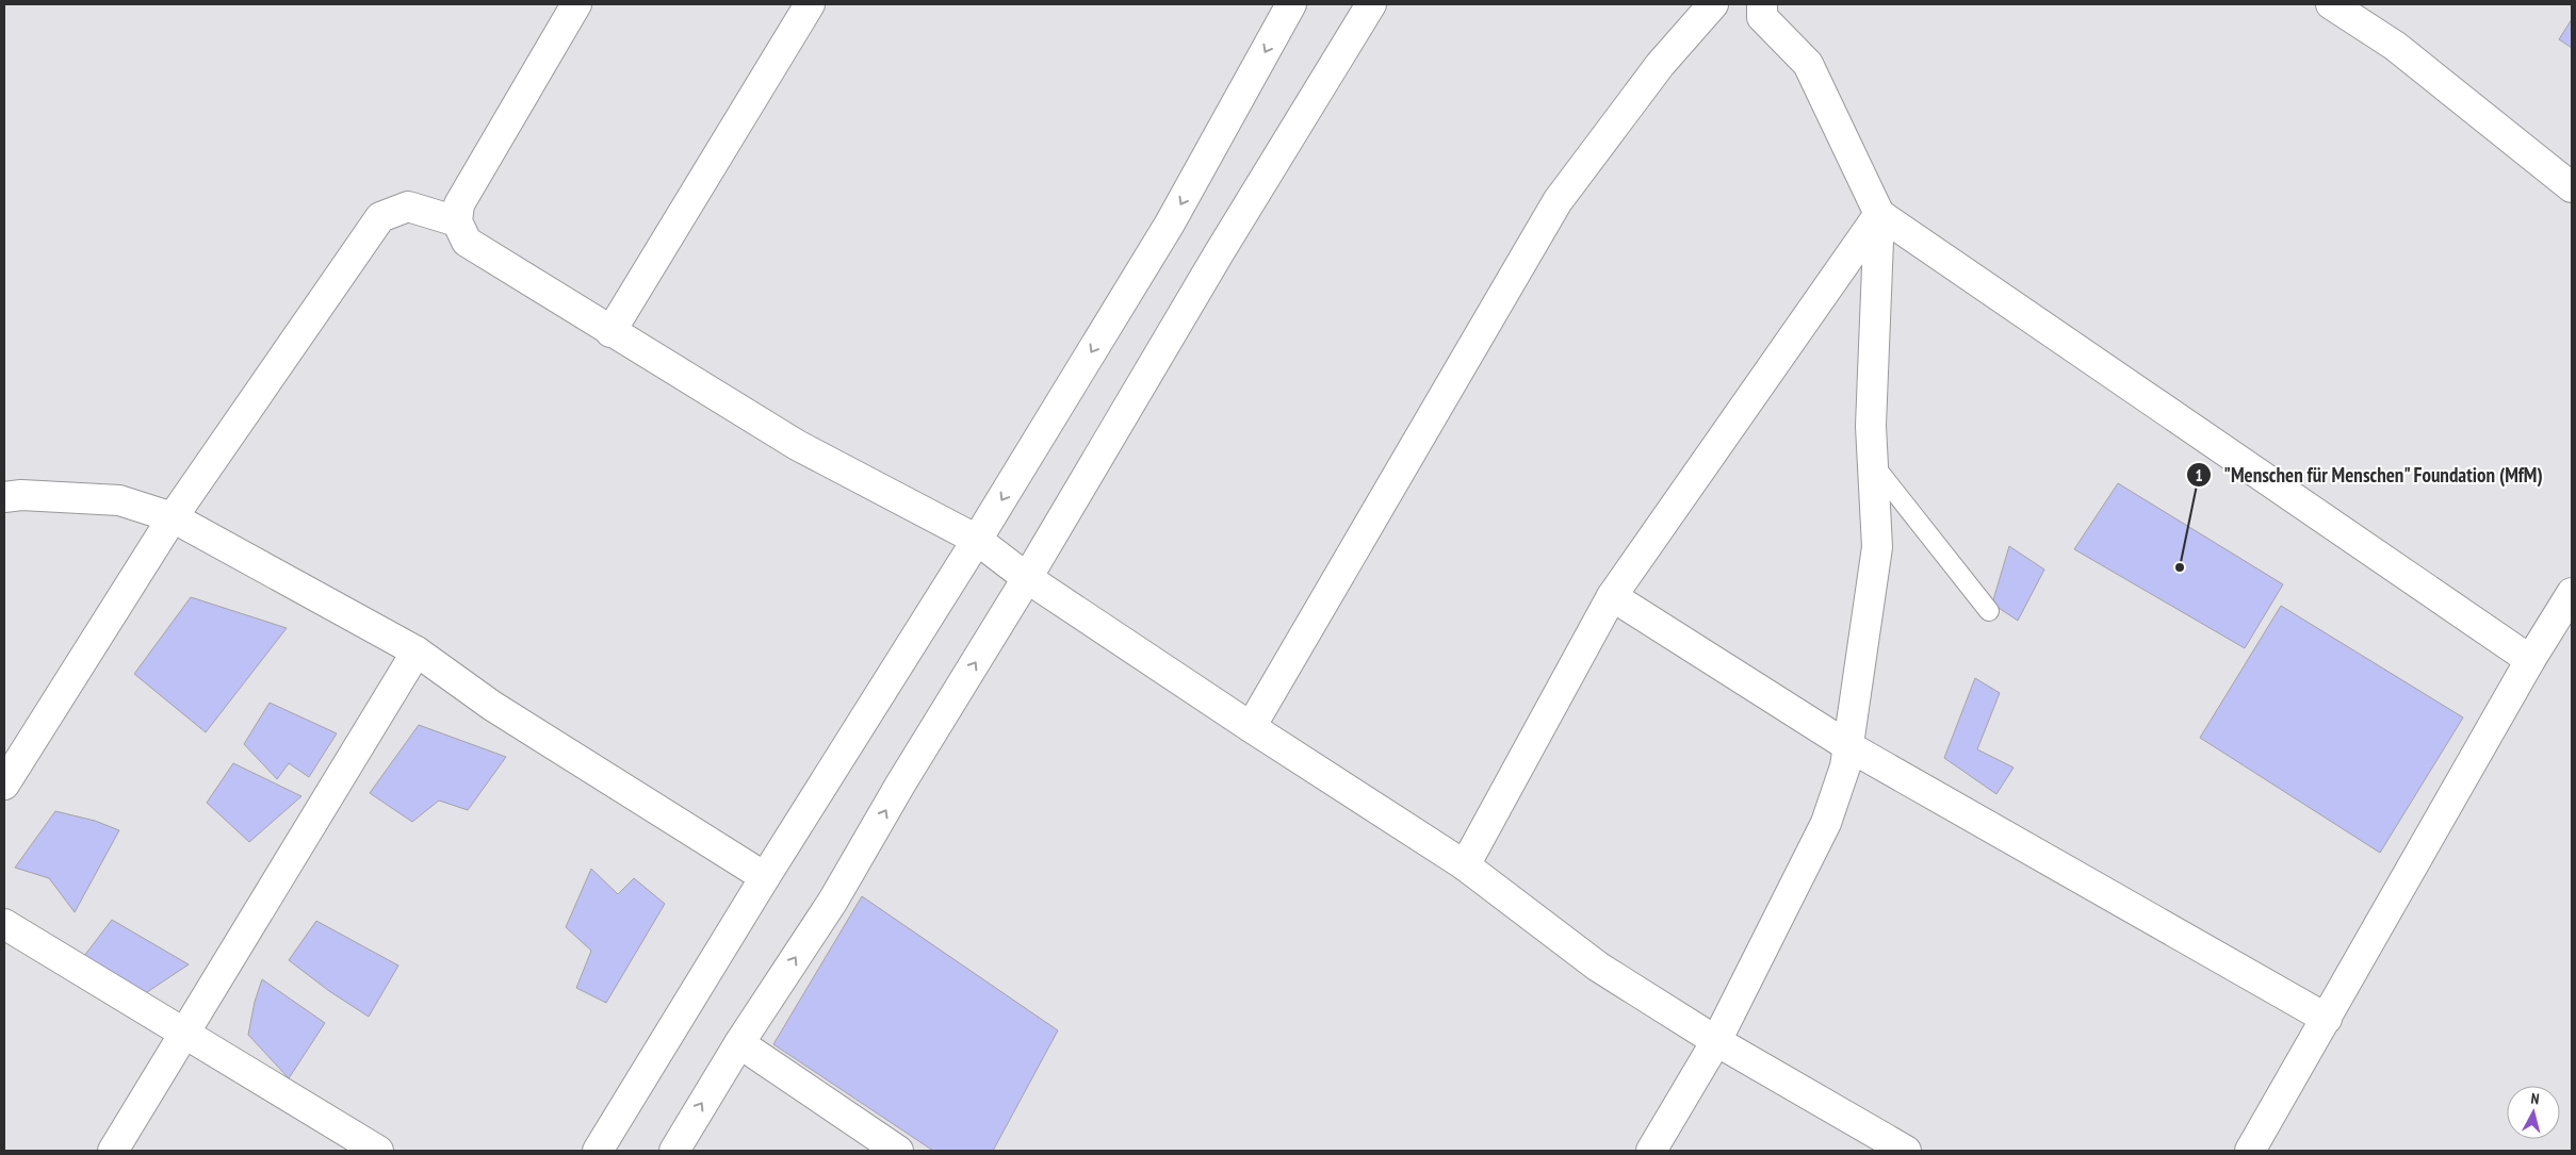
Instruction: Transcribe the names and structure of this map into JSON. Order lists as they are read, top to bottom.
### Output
{
  "places": ["\"Menschen für Menschen\" Foundation (MfM)"],
  "north": "top"
}
